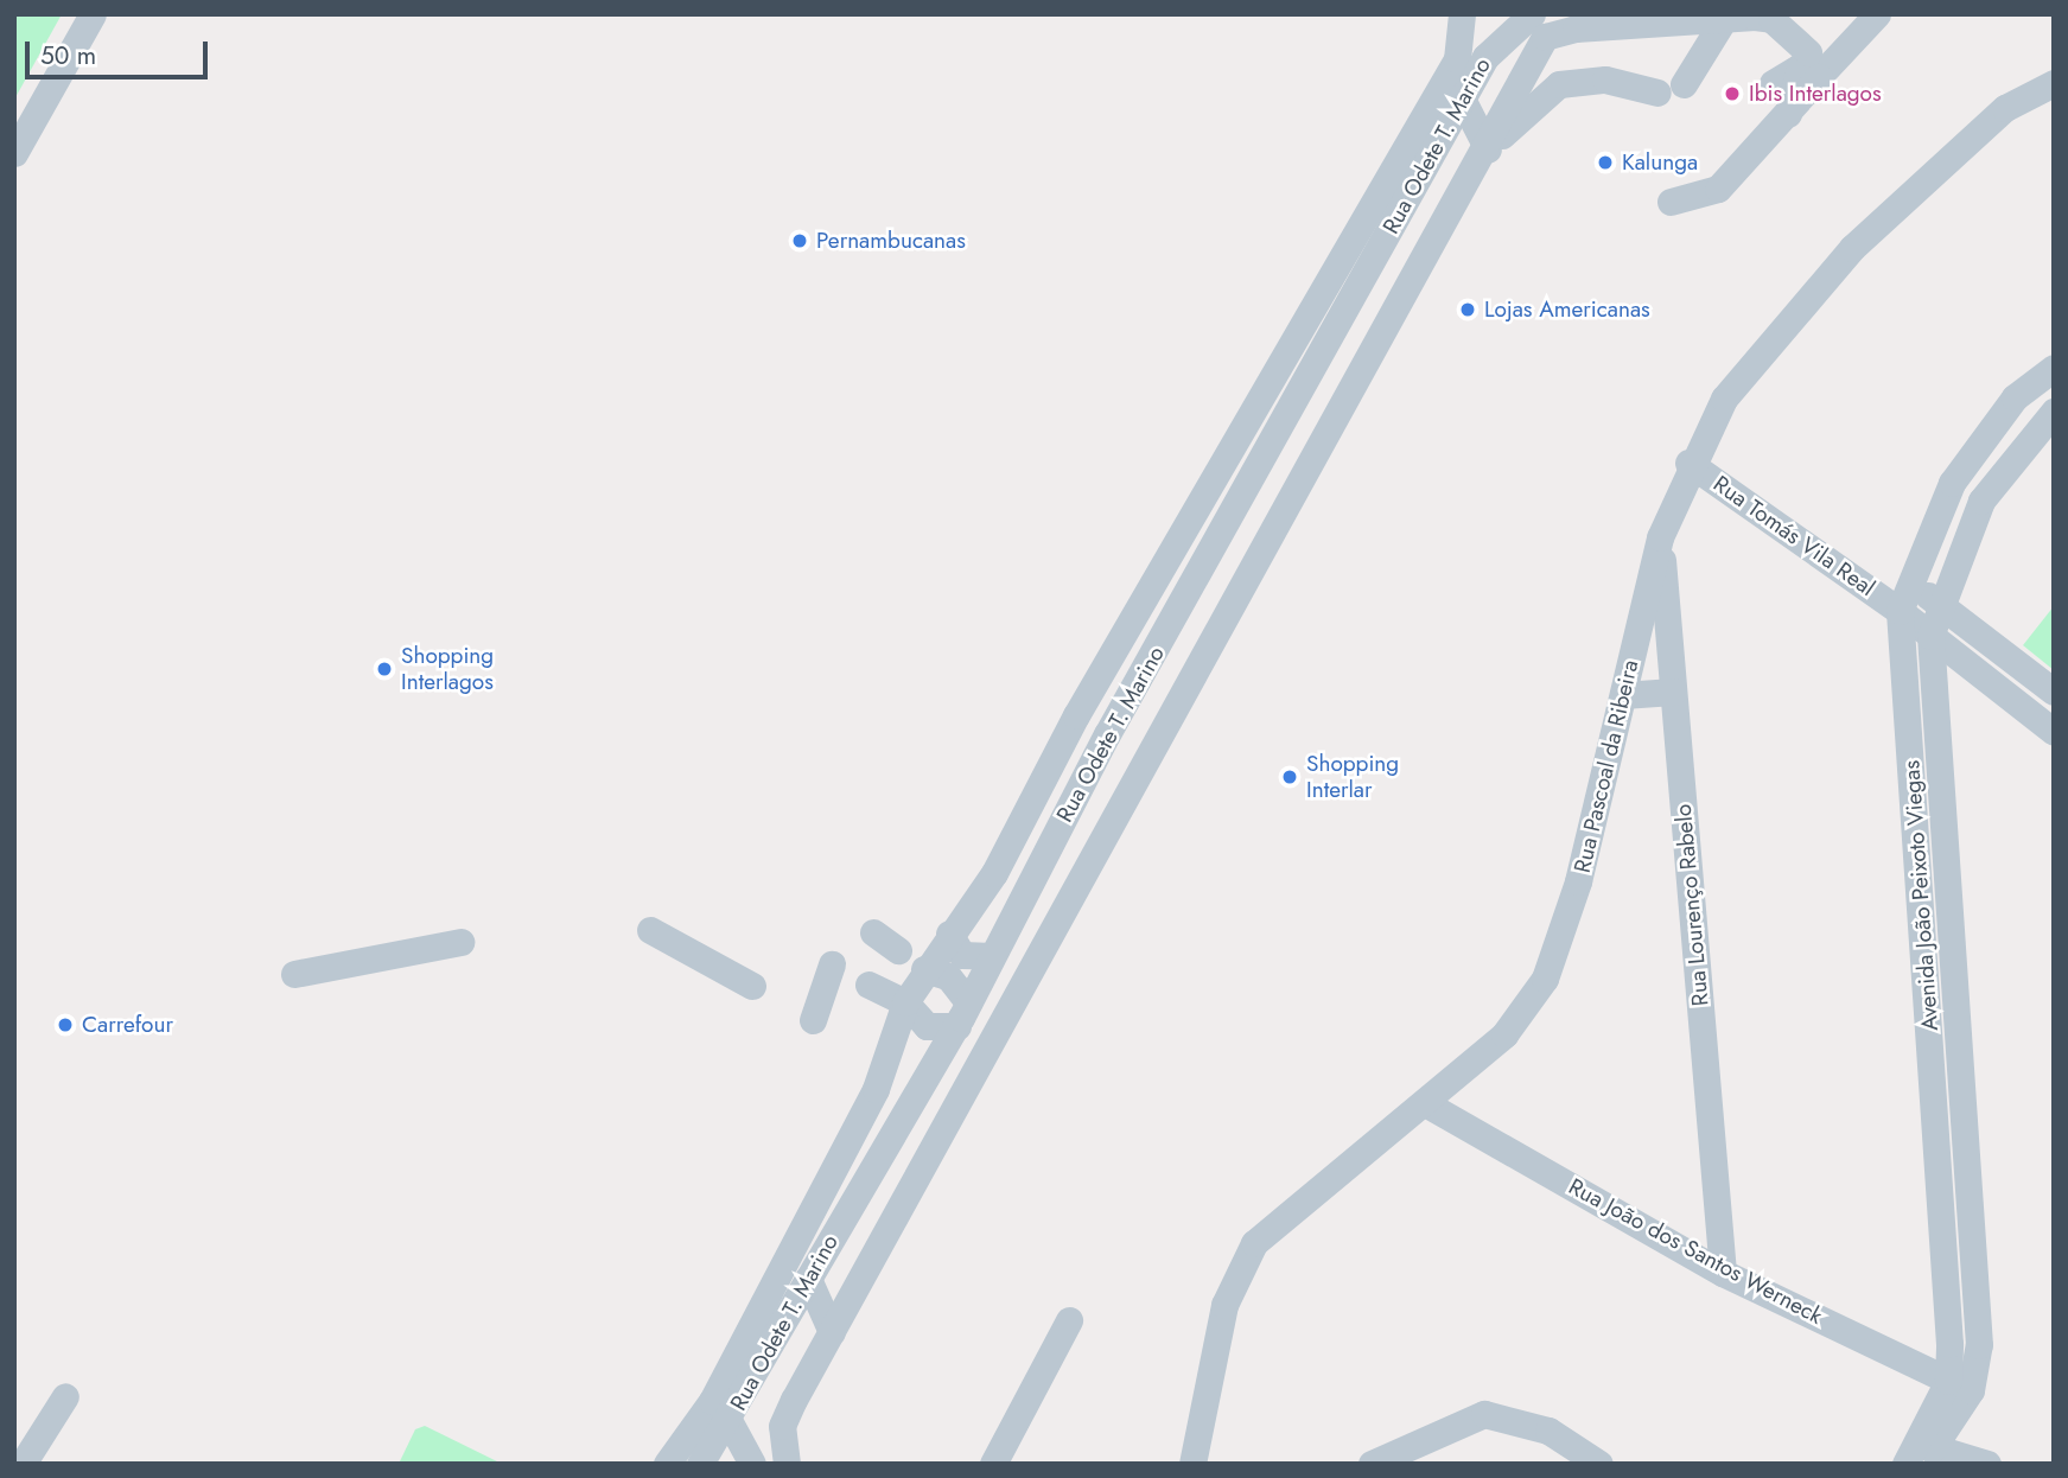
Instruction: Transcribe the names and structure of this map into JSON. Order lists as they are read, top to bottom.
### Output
{
  "streets": {
    "street": [
      "Rua Odete T. Marino",
      "Rua Tomás Vila Real",
      "Rua Pascoal da Ribeira",
      "Avenida João Peixoto Viegas",
      "Rua Lourenço Rabelo",
      "Rua João dos Santos Werneck"
    ]
  },
  "crossings": [
    ["Rua Tomás Vila Real", "Rua Pascoal da Ribeira"],
    ["Rua Tomás Vila Real", "Avenida João Peixoto Viegas"],
    ["Rua Pascoal da Ribeira", "Rua Lourenço Rabelo"],
    ["Rua Pascoal da Ribeira", "Rua João dos Santos Werneck"],
    ["Avenida João Peixoto Viegas", "Rua João dos Santos Werneck"],
    ["Rua Lourenço Rabelo", "Rua João dos Santos Werneck"]
  ],
  "places": [
    "Ibis Interlagos",
    "Kalunga",
    "Pernambucanas",
    "Lojas Americanas",
    "Shopping Interlagos",
    "Shopping Interlar",
    "Carrefour"
  ],
  "scale_bar": "50 m"
}
